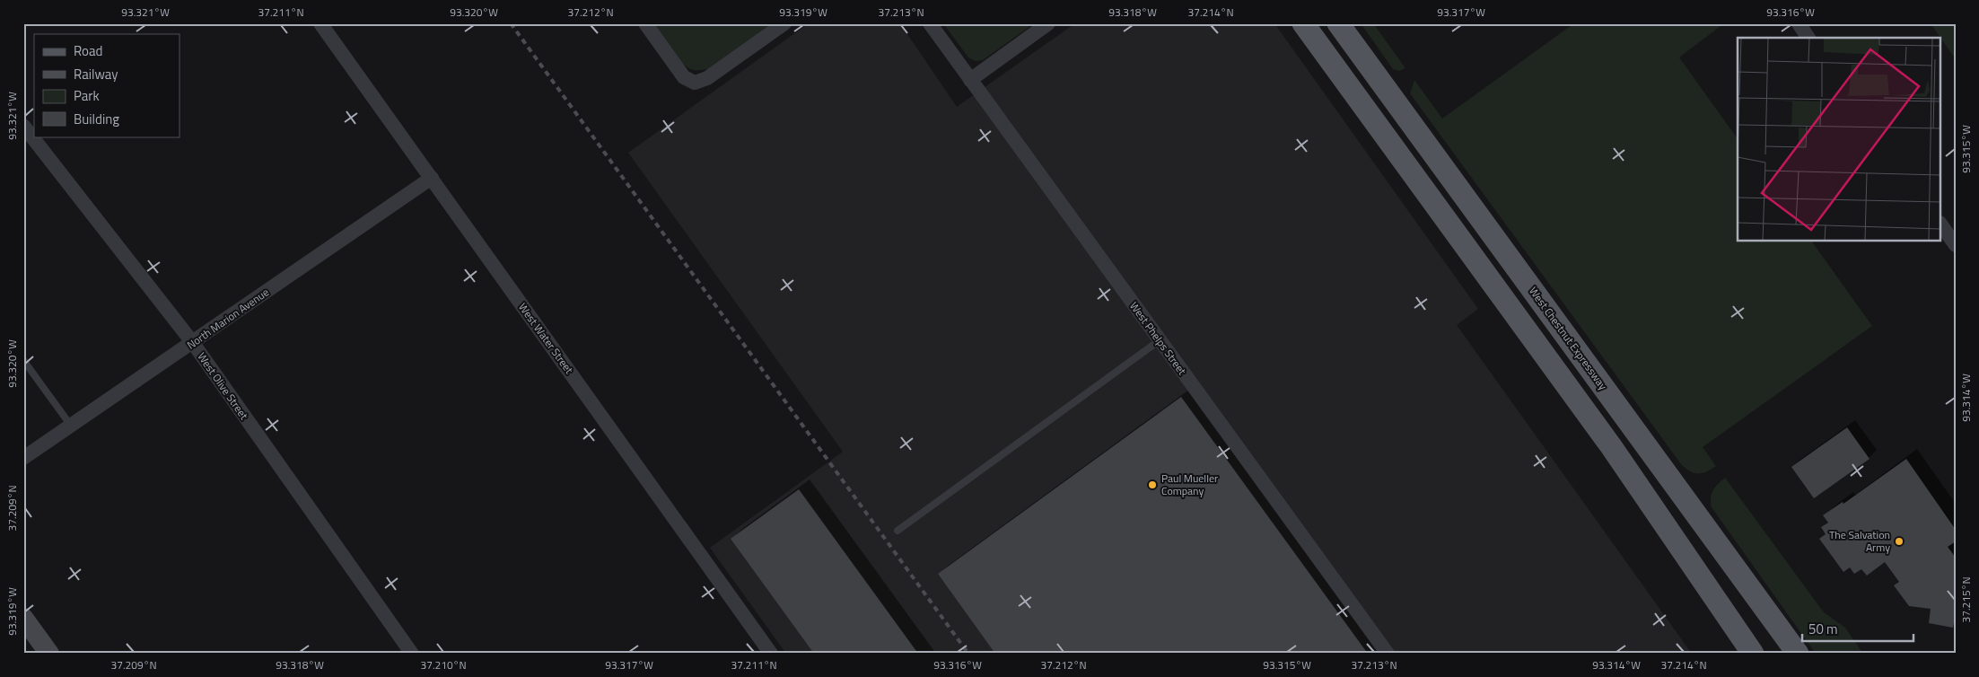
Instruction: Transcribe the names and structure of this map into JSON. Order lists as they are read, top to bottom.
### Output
{
  "streets": {
    "main road": ["West Chestnut Expressway"],
    "street": [
      "North Marion Avenue",
      "West Water Street",
      "West Phelps Street",
      "West Olive Street"
    ]
  },
  "crossings": [
    ["North Marion Avenue", "West Water Street"],
    ["North Marion Avenue", "West Olive Street"]
  ],
  "places": ["Paul Mueller Company", "The Salvation Army"],
  "legend": [
    "Road",
    "Railway",
    "Park",
    "Building"
  ],
  "scale_bar": "50 m",
  "coordinates": [
    "93.321°W",
    "37.211°N",
    "93.320°W",
    "37.212°N",
    "93.319°W",
    "37.213°N",
    "93.318°W",
    "37.214°N",
    "93.317°W",
    "93.316°W",
    "93.315°W",
    "93.314°W",
    "37.209°N",
    "37.215°N",
    "37.210°N"
  ]
}
